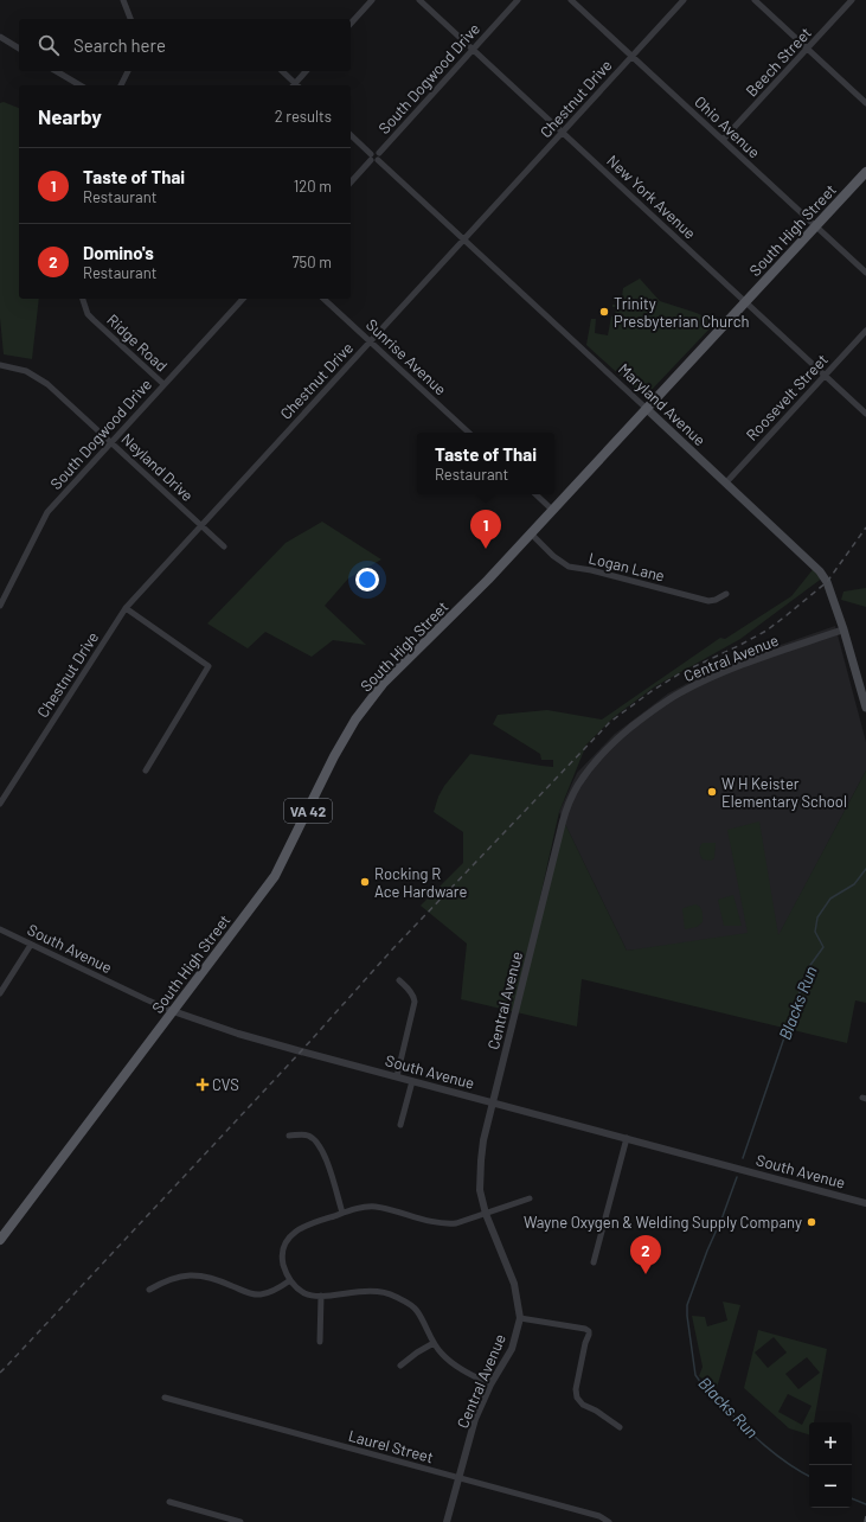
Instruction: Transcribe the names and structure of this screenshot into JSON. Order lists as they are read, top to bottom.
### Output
{
  "streets": {
    "main road": ["South High Street", "Maryland Avenue", "VA 42"],
    "street": [
      "Beech Street",
      "South Dogwood Drive",
      "Chestnut Drive",
      "Ohio Avenue",
      "New York Avenue",
      "Ridge Road",
      "Sunrise Avenue",
      "Roosevelt Street",
      "Neyland Drive",
      "Logan Lane",
      "Central Avenue",
      "South Avenue",
      "Laurel Street"
    ]
  },
  "crossings": [
    ["Beech Street", "Ohio Avenue"],
    ["South Dogwood Drive", "New York Avenue"],
    ["South Dogwood Drive", "Ridge Road"],
    ["South Dogwood Drive", "Maryland Avenue"],
    ["South Dogwood Drive", "Neyland Drive"],
    ["Chestnut Drive", "Ohio Avenue"],
    ["Chestnut Drive", "New York Avenue"],
    ["Chestnut Drive", "Sunrise Avenue"],
    ["Chestnut Drive", "Maryland Avenue"],
    ["Chestnut Drive", "Neyland Drive"],
    ["Ohio Avenue", "South High Street"],
    ["New York Avenue", "South High Street"],
    ["New York Avenue", "Roosevelt Street"],
    ["South High Street", "Maryland Avenue"],
    ["South High Street", "Logan Lane"],
    ["South High Street", "South Avenue"],
    ["Roosevelt Street", "Maryland Avenue"],
    ["Maryland Avenue", "Central Avenue"],
    ["Central Avenue", "South Avenue"],
    ["Central Avenue", "Laurel Street"]
  ],
  "water": ["Blacks Run"],
  "places": {
    "other": [
      "Trinity Presbyterian Church",
      "W H Keister Elementary School",
      "Rocking R Ace Hardware",
      "Wayne Oxygen & Welding Supply Company"
    ],
    "health": ["CVS"]
  },
  "page": {
    "search": "Search here",
    "heading": ["Nearby", "2 results"],
    "list": [
      {
        "mark": "1",
        "name": "Taste of Thai",
        "note": "Restaurant",
        "value": "120 m"
      },
      {
        "mark": "2",
        "name": "Domino's",
        "note": "Restaurant",
        "value": "750 m"
      }
    ],
    "popup": ["Taste of Thai", "Restaurant"],
    "pins": ["1", "2"],
    "map_buttons": ["+", "−"]
  }
}
